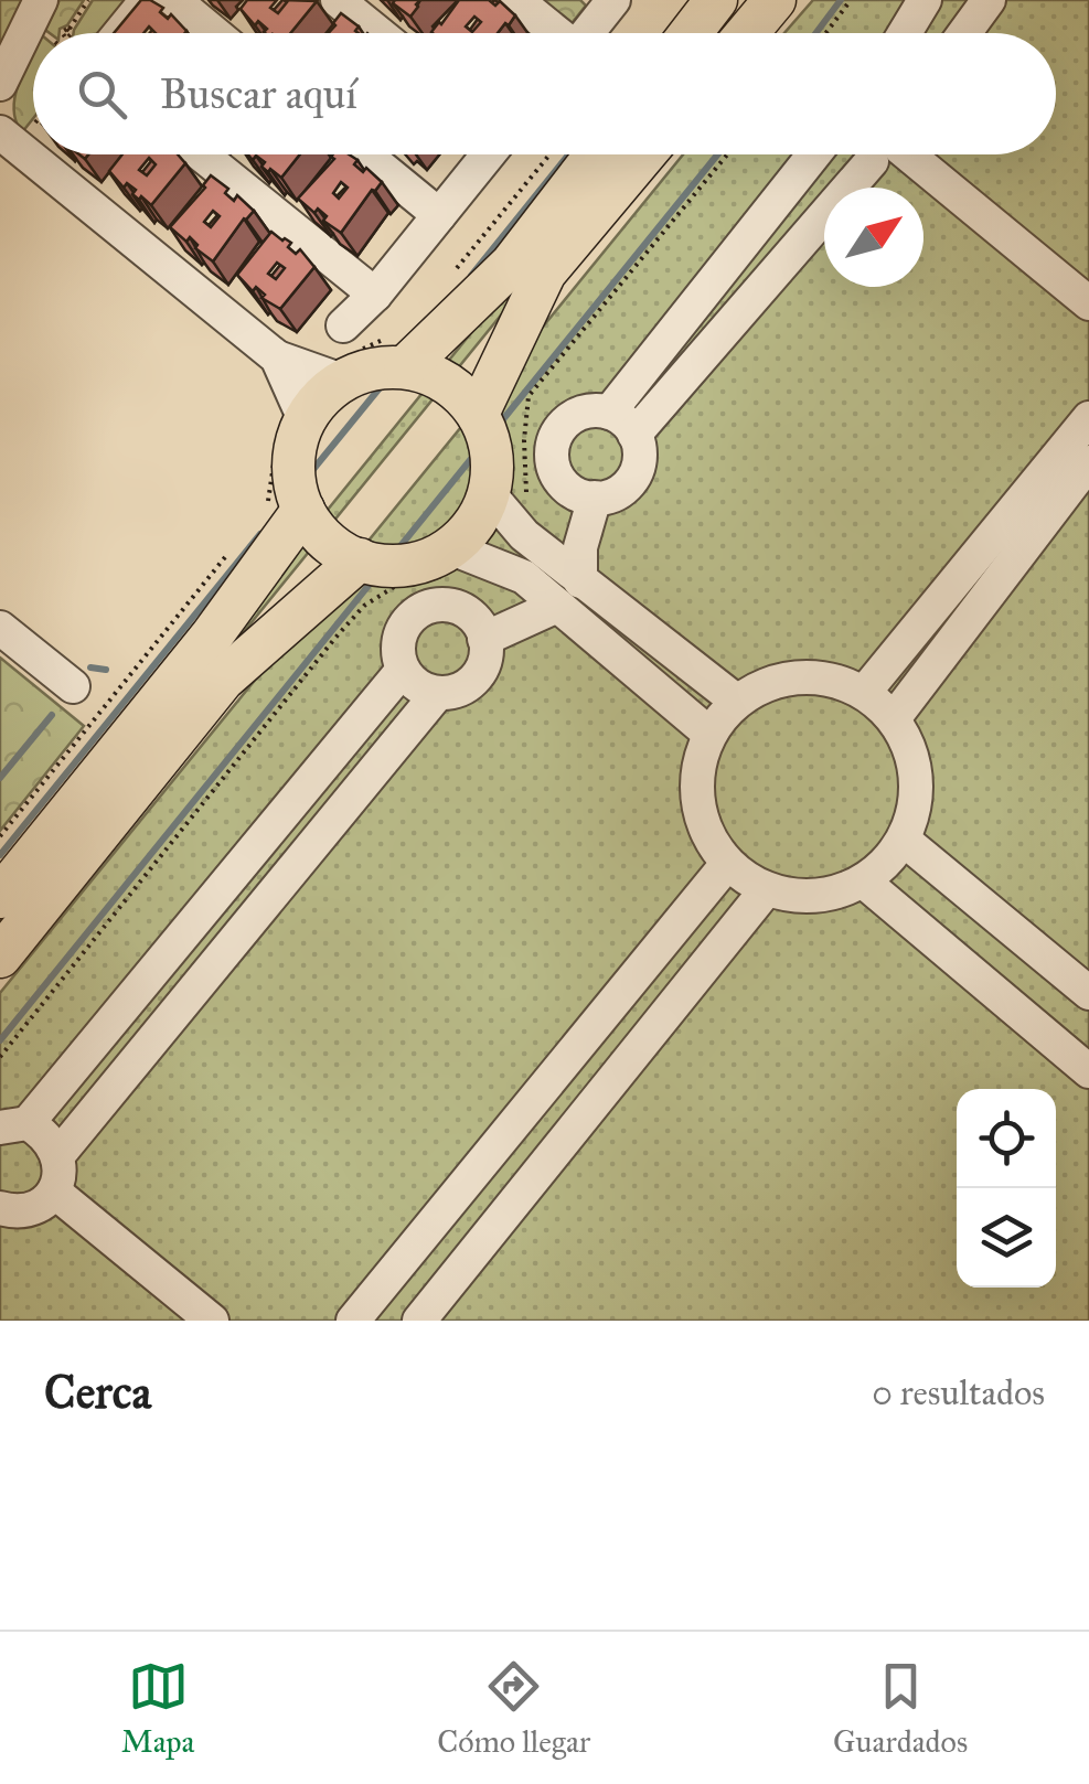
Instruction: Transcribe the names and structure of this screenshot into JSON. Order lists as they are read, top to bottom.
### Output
{
  "north": "top right",
  "page": {
    "search": "Buscar aquí",
    "heading": ["Cerca", "0 resultados"],
    "nav": ["Mapa", "Cómo llegar", "Guardados"]
  }
}
